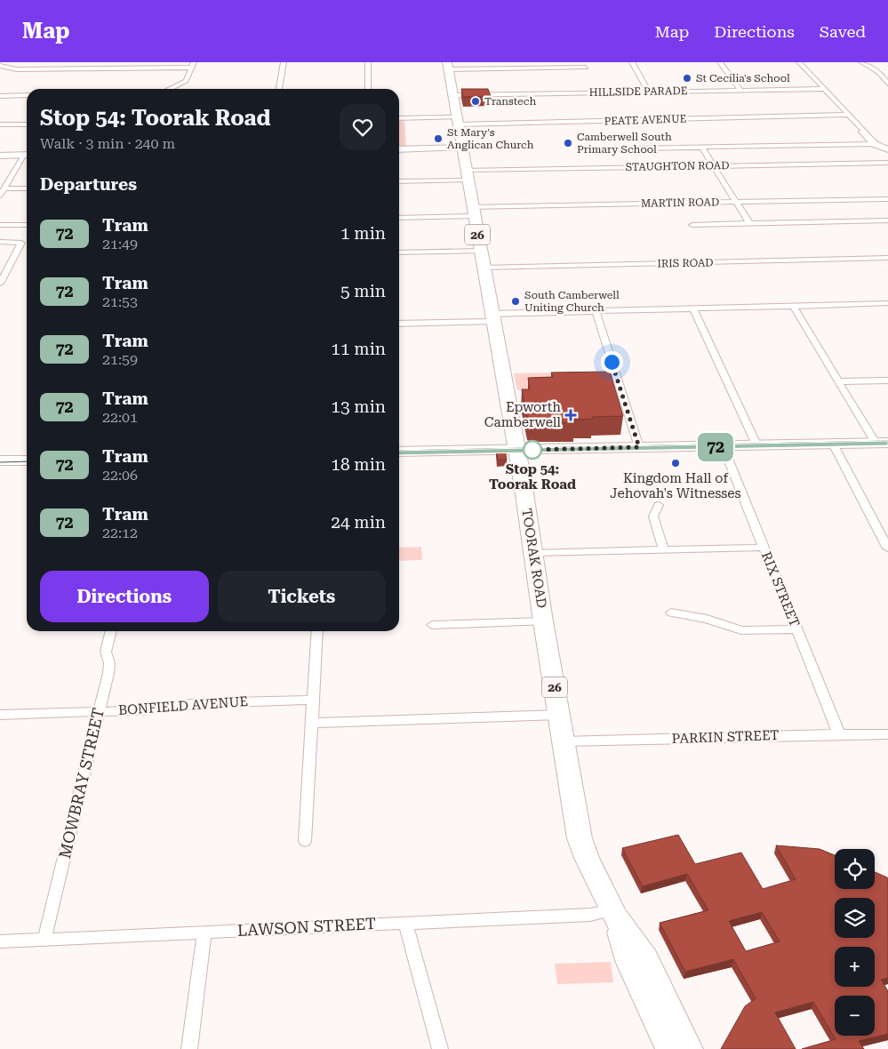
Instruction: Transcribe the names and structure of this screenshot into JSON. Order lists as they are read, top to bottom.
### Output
{
  "streets": {
    "highway": ["26", "TOORAK ROAD"],
    "street": [
      "HILLSIDE PARADE",
      "PEATE AVENUE",
      "STAUGHTON ROAD",
      "MARTIN ROAD",
      "IRIS ROAD",
      "RIX STREET",
      "BONFIELD AVENUE",
      "PARKIN STREET",
      "MOWBRAY STREET",
      "LAWSON STREET"
    ]
  },
  "crossings": [
    ["HILLSIDE PARADE", "TOORAK ROAD"],
    ["PEATE AVENUE", "TOORAK ROAD"],
    ["STAUGHTON ROAD", "TOORAK ROAD"],
    ["MARTIN ROAD", "TOORAK ROAD"],
    ["IRIS ROAD", "TOORAK ROAD"],
    ["TOORAK ROAD", "PARKIN STREET"],
    ["TOORAK ROAD", "LAWSON STREET"],
    ["RIX STREET", "PARKIN STREET"],
    ["BONFIELD AVENUE", "MOWBRAY STREET"],
    ["MOWBRAY STREET", "LAWSON STREET"]
  ],
  "places": {
    "other": [
      "St Cecilia's School",
      "Transtech",
      "St Mary's Anglican Church",
      "Camberwell South Primary School",
      "South Camberwell Uniting Church",
      "Stop 54: Toorak Road",
      "Kingdom Hall of Jehovah's Witnesses"
    ],
    "health": ["Epworth Camberwell"]
  },
  "lines": ["tram line 72"],
  "page": {
    "header": "Map",
    "nav": ["Map", "Directions", "Saved"],
    "on_map": "72",
    "heading": [
      ["Stop 54: Toorak Road", "Walk · 3 min · 240 m"],
      "Departures"
    ],
    "list": [
      {
        "mark": "72",
        "name": "Tram",
        "note": "21:49",
        "value": "1 min"
      },
      {
        "mark": "72",
        "name": "Tram",
        "note": "21:53",
        "value": "5 min"
      },
      {
        "mark": "72",
        "name": "Tram",
        "note": "21:59",
        "value": "11 min"
      },
      {
        "mark": "72",
        "name": "Tram",
        "note": "22:01",
        "value": "13 min"
      },
      {
        "mark": "72",
        "name": "Tram",
        "note": "22:06",
        "value": "18 min"
      },
      {
        "mark": "72",
        "name": "Tram",
        "note": "22:12",
        "value": "24 min"
      }
    ],
    "buttons": ["Directions", "Tickets"],
    "map_buttons": ["+", "−"]
  }
}
